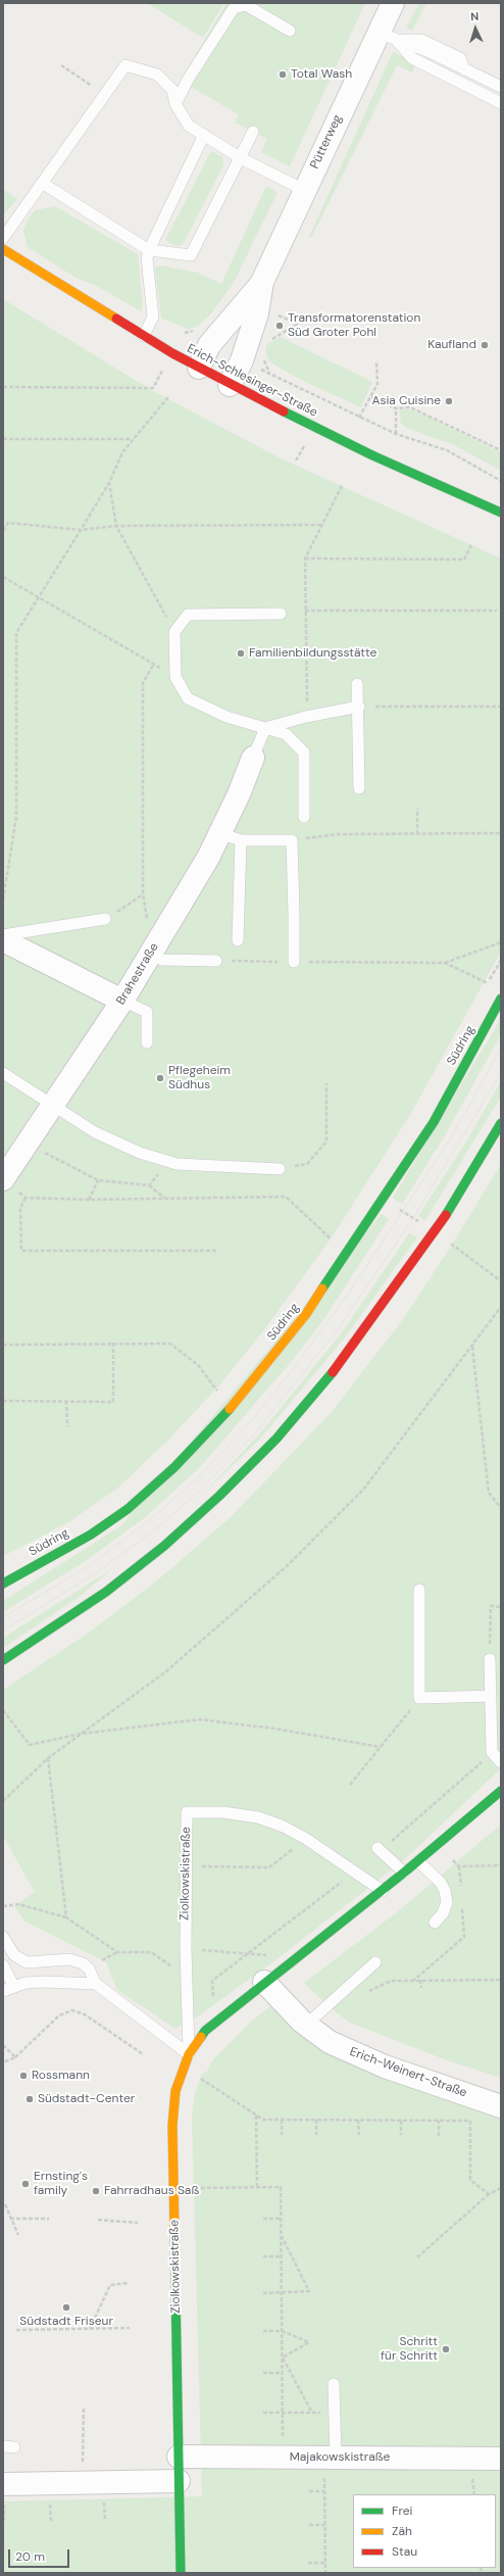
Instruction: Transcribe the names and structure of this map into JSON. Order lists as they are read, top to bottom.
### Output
{
  "streets": {
    "street": [
      "Pütterweg",
      "Erich-Schlesinger-Straße",
      "Brahestraße",
      "Südring",
      "Ziolkowskistraße",
      "Erich-Weinert-Straße",
      "Majakowskistraße"
    ]
  },
  "crossings": [
    ["Pütterweg", "Erich-Schlesinger-Straße"],
    ["Ziolkowskistraße", "Erich-Weinert-Straße"],
    ["Ziolkowskistraße", "Majakowskistraße"]
  ],
  "places": [
    "Total Wash",
    "Transformatorenstation Süd Groter Pohl",
    "Kaufland",
    "Asia Cuisine",
    "Familienbildungsstätte",
    "Pflegeheim Südhus",
    "Rossmann",
    "Südstadt-Center",
    "Ernsting's family",
    "Fahrradhaus Saß",
    "Südstadt Friseur",
    "Schritt für Schritt"
  ],
  "legend": ["Frei", "Zäh", "Stau"],
  "scale_bar": "20 m",
  "north": "top"
}
